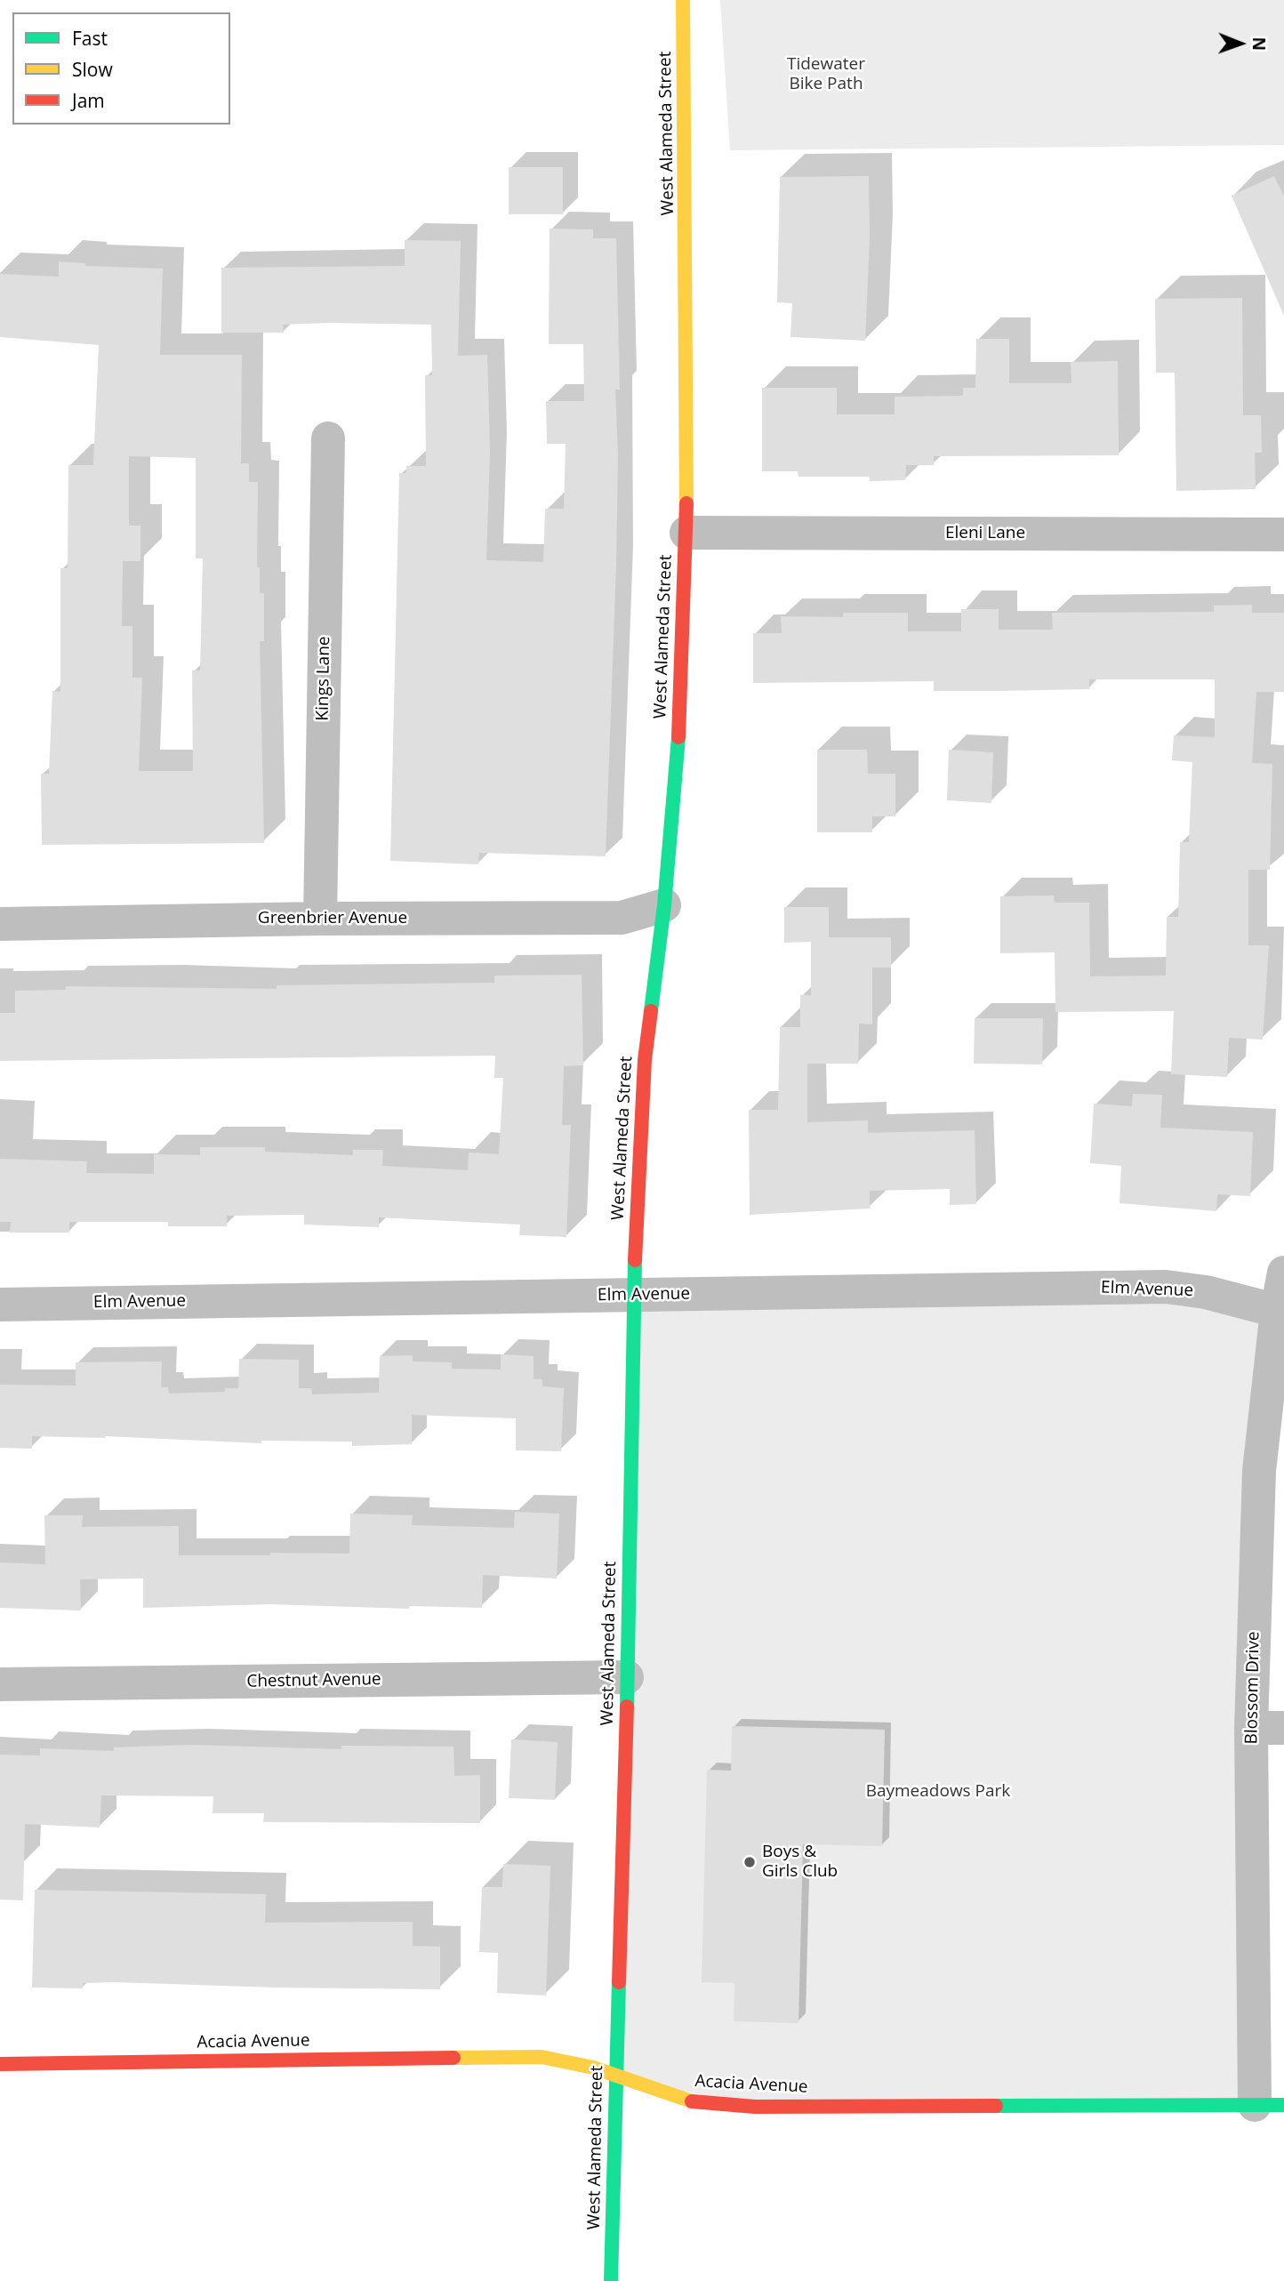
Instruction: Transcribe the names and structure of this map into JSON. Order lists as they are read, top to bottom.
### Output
{
  "streets": {
    "street": [
      "West Alameda Street",
      "Eleni Lane",
      "Kings Lane",
      "Greenbrier Avenue",
      "Elm Avenue",
      "Chestnut Avenue",
      "Blossom Drive",
      "Acacia Avenue"
    ]
  },
  "crossings": [
    ["West Alameda Street", "Eleni Lane"],
    ["West Alameda Street", "Greenbrier Avenue"],
    ["West Alameda Street", "Elm Avenue"],
    ["West Alameda Street", "Chestnut Avenue"],
    ["West Alameda Street", "Acacia Avenue"],
    ["Kings Lane", "Greenbrier Avenue"],
    ["Elm Avenue", "Blossom Drive"],
    ["Blossom Drive", "Acacia Avenue"]
  ],
  "parks": ["Tidewater Bike Path", "Baymeadows Park"],
  "places": ["Boys & Girls Club"],
  "legend": ["Fast", "Slow", "Jam"],
  "north": "right"
}
